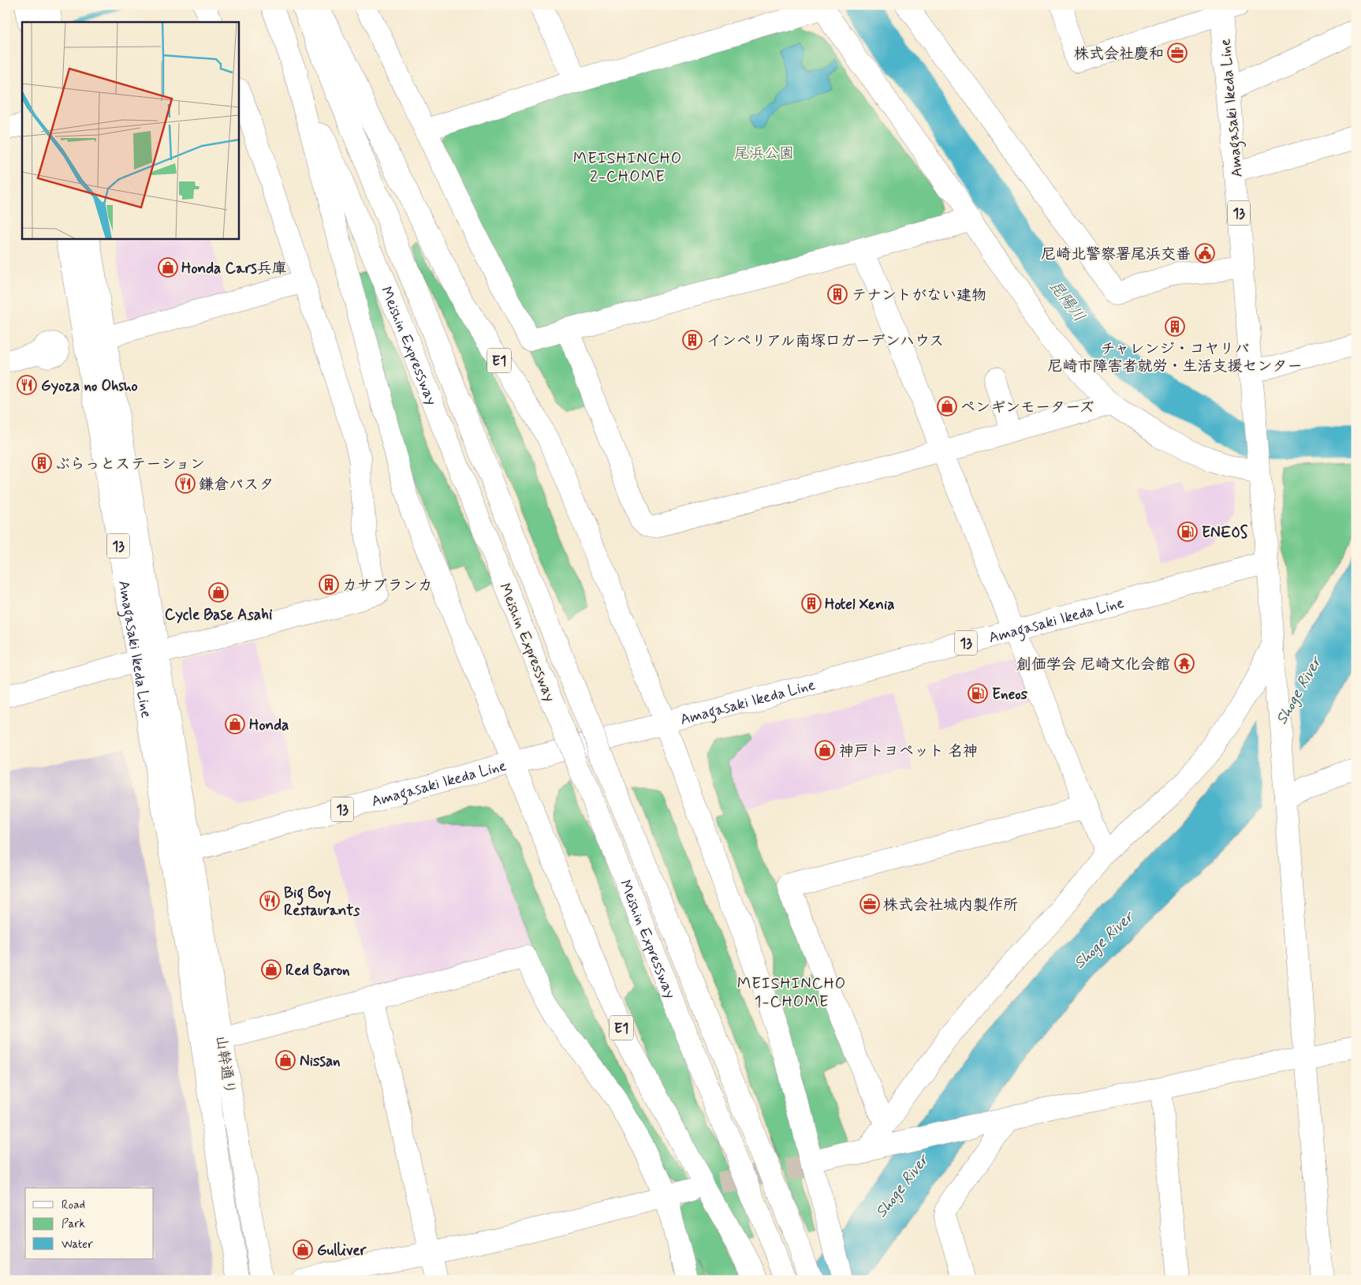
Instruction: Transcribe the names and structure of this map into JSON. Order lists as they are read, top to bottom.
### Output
{
  "streets": {
    "main road": [
      "Amagasaki Ikeda Line",
      "13",
      "Meishin Expressway",
      "E1",
      "山幹通り"
    ]
  },
  "crossings": [
    ["Amagasaki Ikeda Line", "E1"],
    ["Amagasaki Ikeda Line", "山幹通り"],
    ["Meishin Expressway", "E1"]
  ],
  "districts": ["MEISHINCHO 2-CHOME", "MEISHINCHO 1-CHOME"],
  "water": ["昆陽川", "Shoge River"],
  "parks": ["尾浜公園"],
  "places": {
    "office": ["株式会社慶和", "株式会社城内製作所"],
    "public building": ["尼崎北警察署尾浜交番"],
    "shop": [
      "Honda Cars兵庫",
      "ペンギンモーターズ",
      "Cycle Base Asahi",
      "Honda",
      "神戸トヨペット 名神",
      "Red Baron",
      "Nissan",
      "Gulliver"
    ],
    "building": [
      "テナントがない建物",
      "チャレンジ・コヤリバ 尼崎市障害者就労・生活支援センター",
      "インペリアル南塚口ガーデンハウス",
      "ぶらっとステーション",
      "カサブランカ",
      "Hotel Xenia"
    ],
    "restaurant": ["Gyoza no Ohsho", "鎌倉パスタ", "Big Boy Restaurants"],
    "fuel station": ["ENEOS", "Eneos"],
    "temple": ["創価学会 尼崎文化会館"]
  },
  "legend": ["Road", "Park", "Water"]
}
